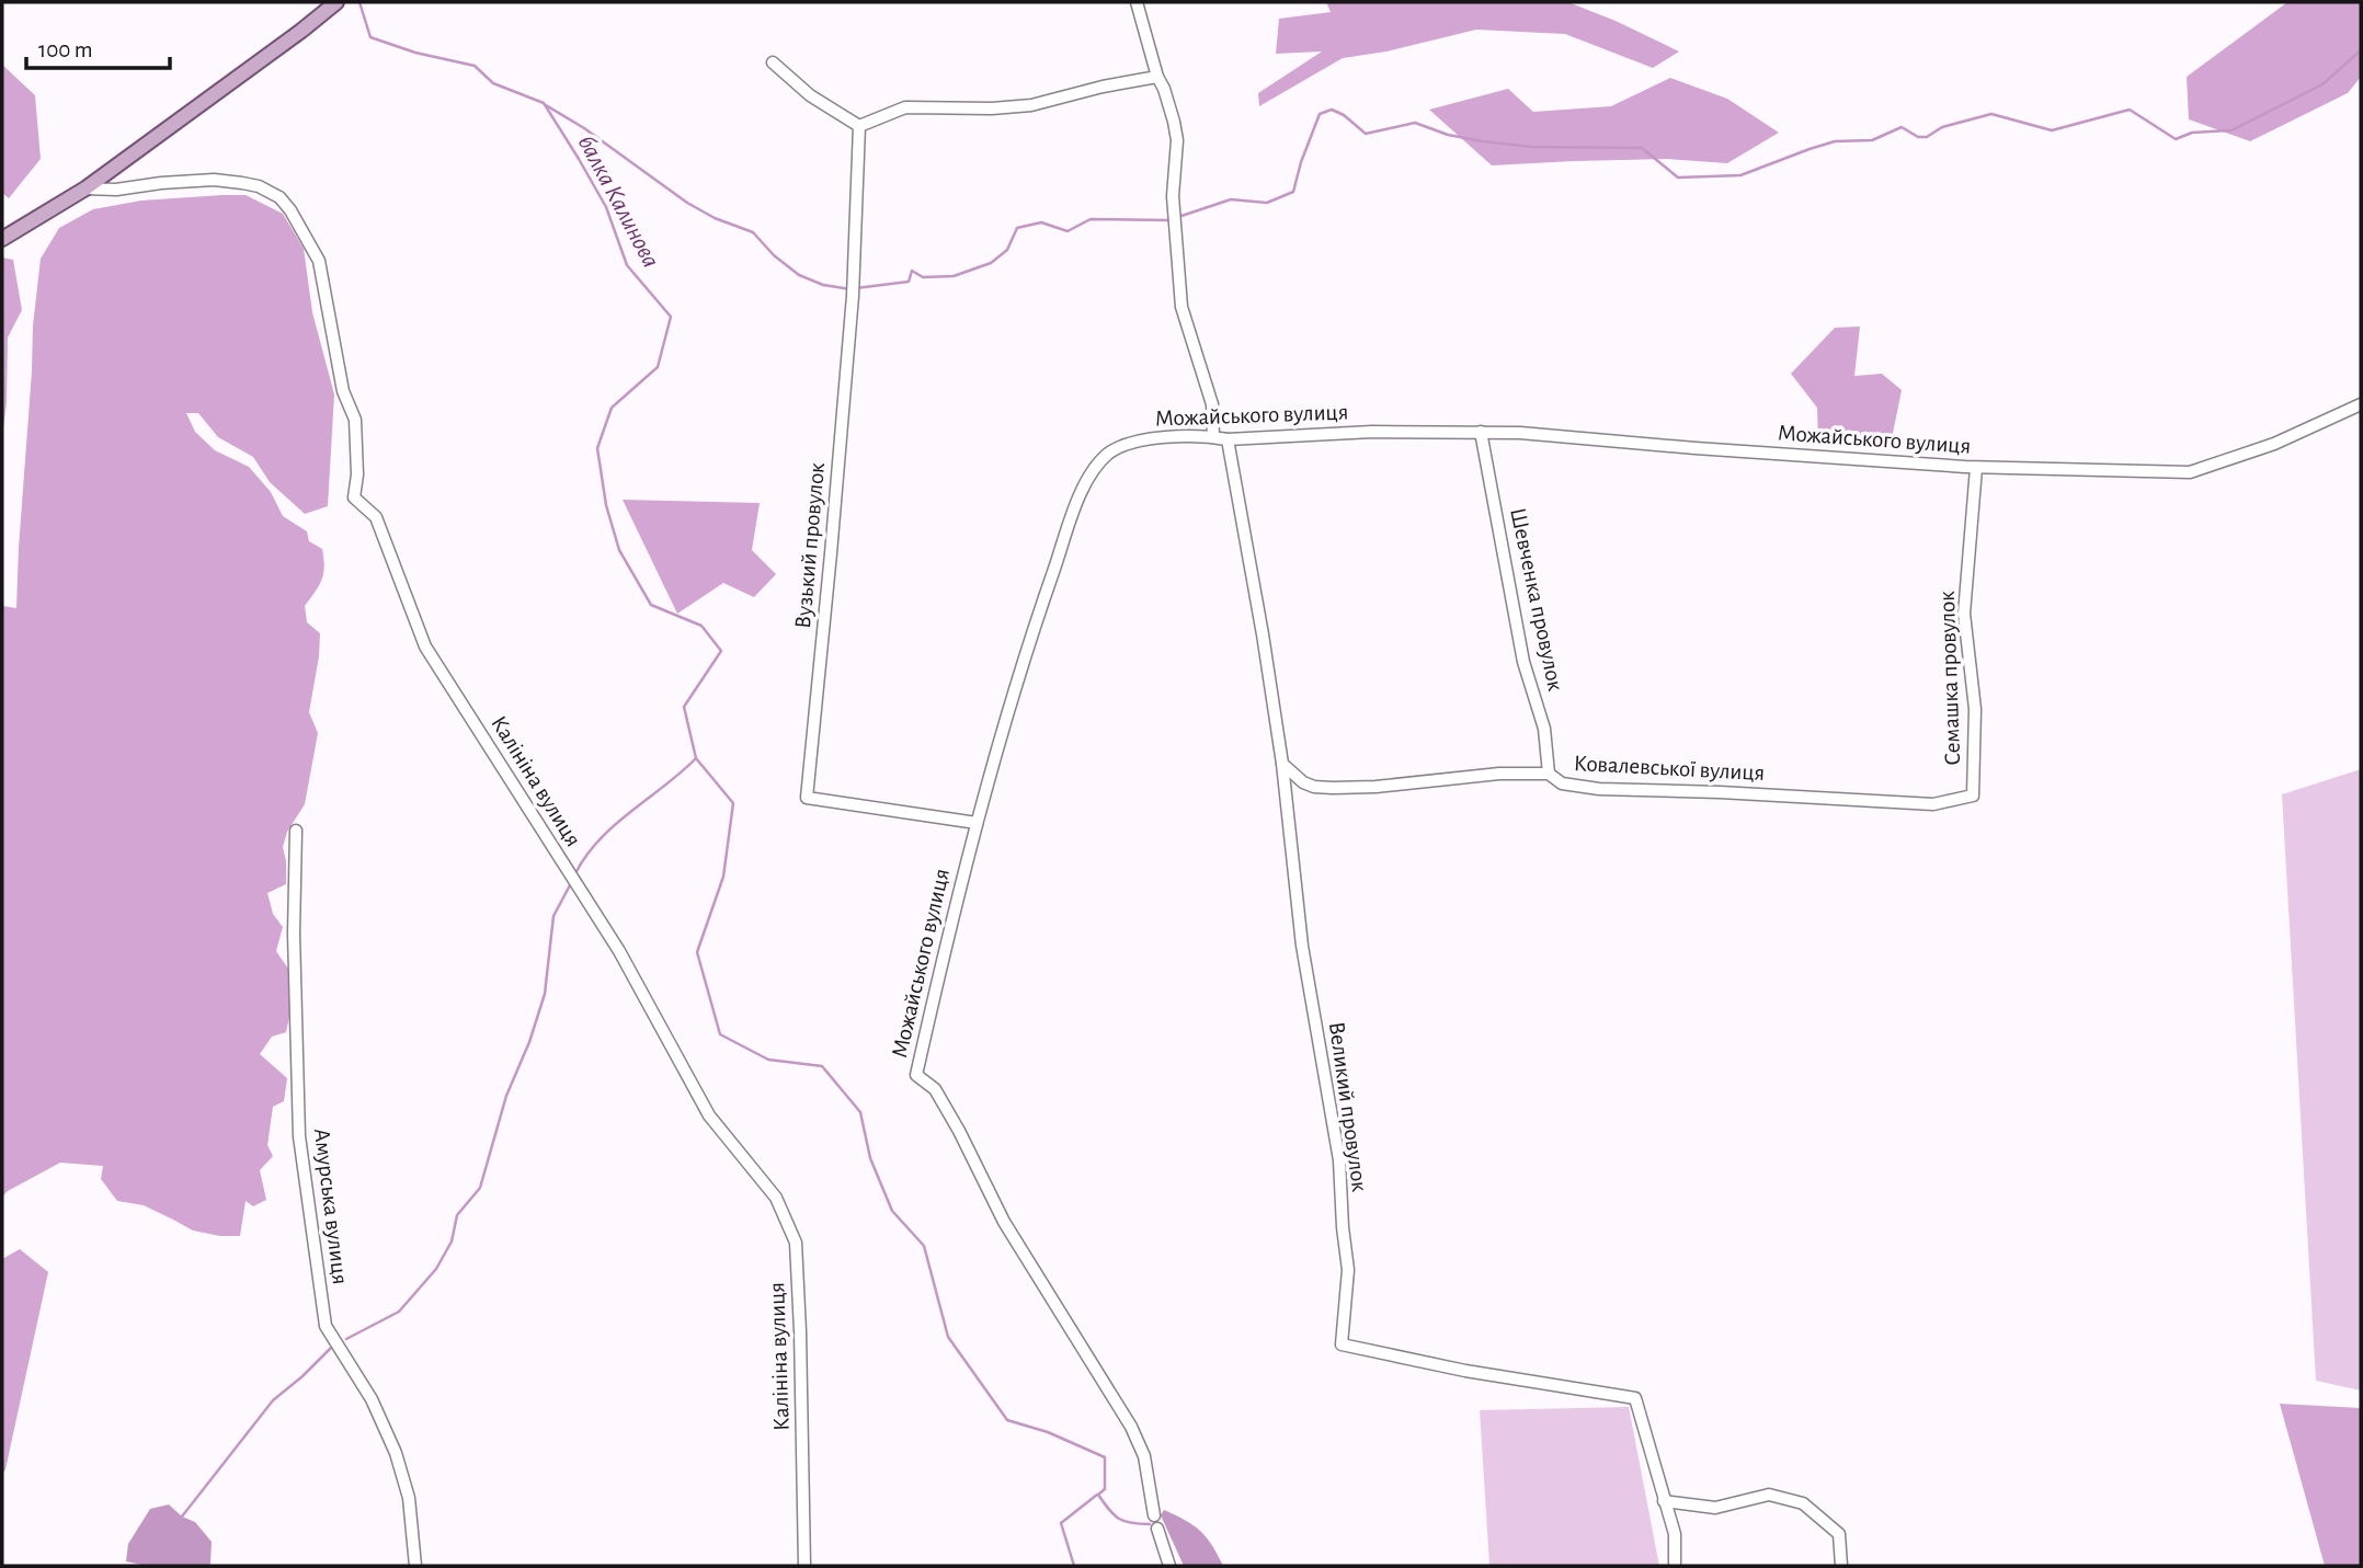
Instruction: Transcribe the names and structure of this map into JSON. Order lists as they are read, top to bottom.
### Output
{
  "streets": {
    "street": [
      "Можайського вулиця",
      "Вузький провулок",
      "Шевченка провулок",
      "Семашка провулок",
      "Ковалевської вулиця",
      "Калініна вулиця",
      "Великий провулок",
      "Амурська вулиця"
    ]
  },
  "crossings": [
    ["Можайського вулиця", "Вузький провулок"],
    ["Можайського вулиця", "Шевченка провулок"],
    ["Можайського вулиця", "Семашка провулок"],
    ["Можайського вулиця", "Великий провулок"],
    ["Шевченка провулок", "Ковалевської вулиця"],
    ["Семашка провулок", "Ковалевської вулиця"],
    ["Ковалевської вулиця", "Великий провулок"]
  ],
  "water": ["балка Калинова"],
  "scale_bar": "100 m"
}
